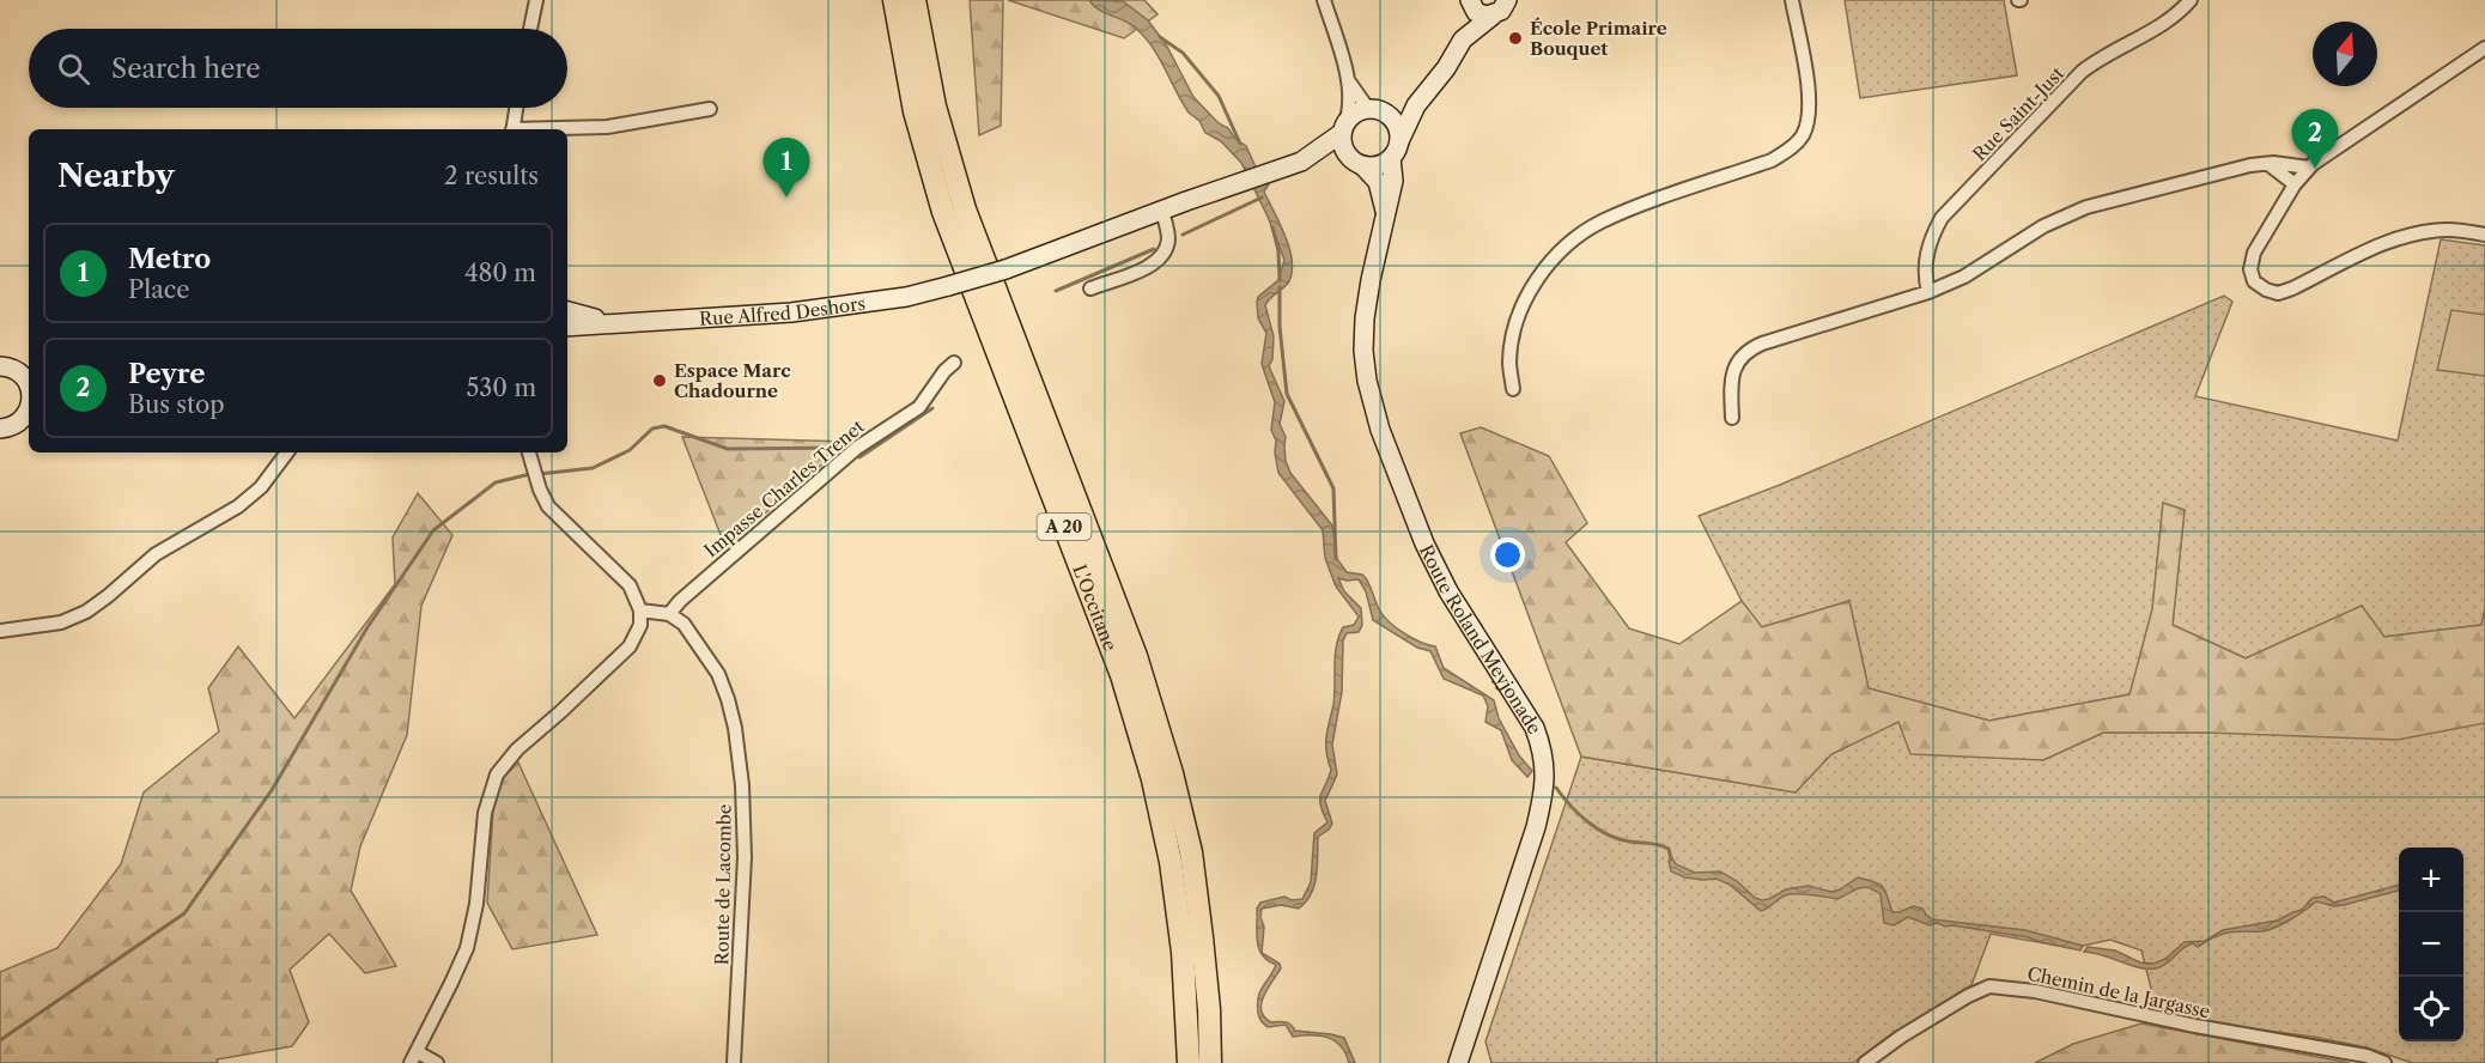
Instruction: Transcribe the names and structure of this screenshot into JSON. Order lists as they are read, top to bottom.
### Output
{
  "streets": {
    "highway": ["A 20", "L'Occitane"],
    "main road": ["Rue Alfred Deshors", "Route Roland Meyjonade"],
    "street": [
      "Rue Saint-Just",
      "Impasse Charles Trenet",
      "Route de Lacombe",
      "Chemin de la Jargasse"
    ]
  },
  "crossings": [
    ["Impasse Charles Trenet", "Route de Lacombe"]
  ],
  "places": ["École Primaire Bouquet", "Espace Marc Chadourne"],
  "north": "top",
  "page": {
    "search": "Search here",
    "pins": ["2", "1"],
    "heading": ["Nearby", "2 results"],
    "list": [
      {
        "mark": "1",
        "name": "Metro",
        "note": "Place",
        "value": "480 m"
      },
      {
        "mark": "2",
        "name": "Peyre",
        "note": "Bus stop",
        "value": "530 m"
      }
    ],
    "map_buttons": ["+", "−"]
  }
}
